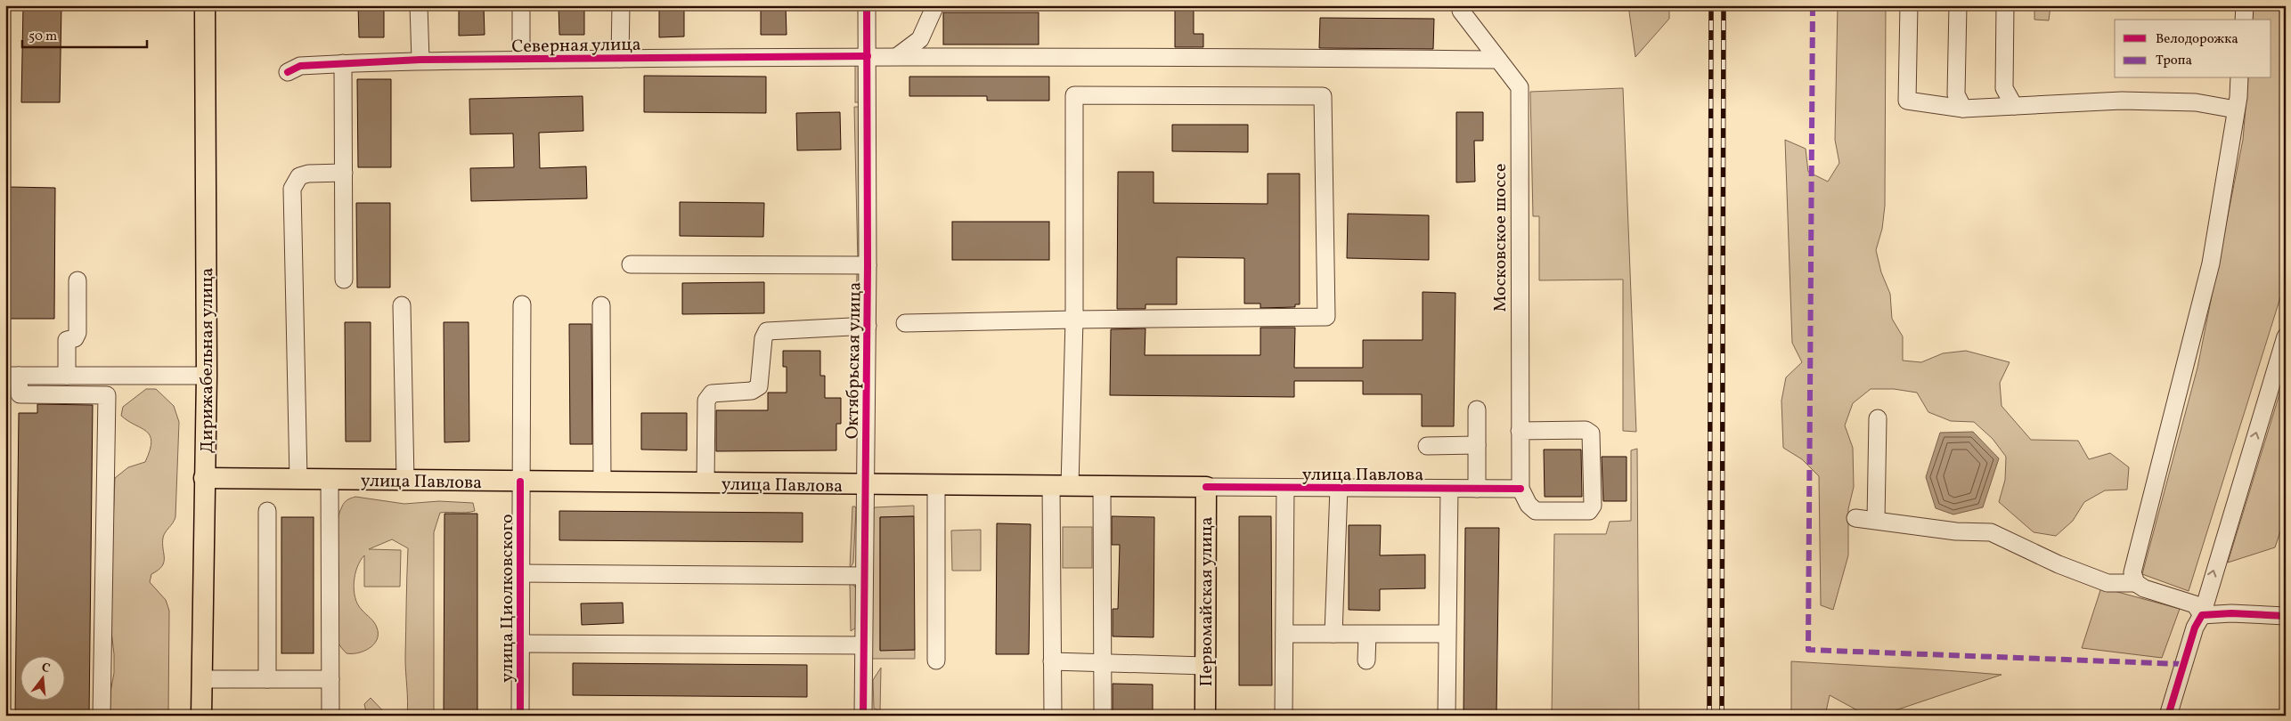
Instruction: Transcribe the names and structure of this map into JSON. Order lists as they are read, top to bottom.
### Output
{
  "streets": {
    "main road": ["Дирижабельная улица", "улица Павлова", "Первомайская улица"],
    "street": [
      "Северная улица",
      "Московское шоссе",
      "Октябрьская улица",
      "улица Циолковского"
    ]
  },
  "crossings": [
    ["Северная улица", "Московское шоссе"],
    ["Северная улица", "Октябрьская улица"],
    ["Московское шоссе", "улица Павлова"],
    ["Дирижабельная улица", "улица Павлова"],
    ["Октябрьская улица", "улица Павлова"],
    ["улица Павлова", "улица Циолковского"],
    ["улица Павлова", "Первомайская улица"]
  ],
  "legend": ["Велодорожка", "Тропа"],
  "scale_bar": "50 m",
  "north": "top"
}
